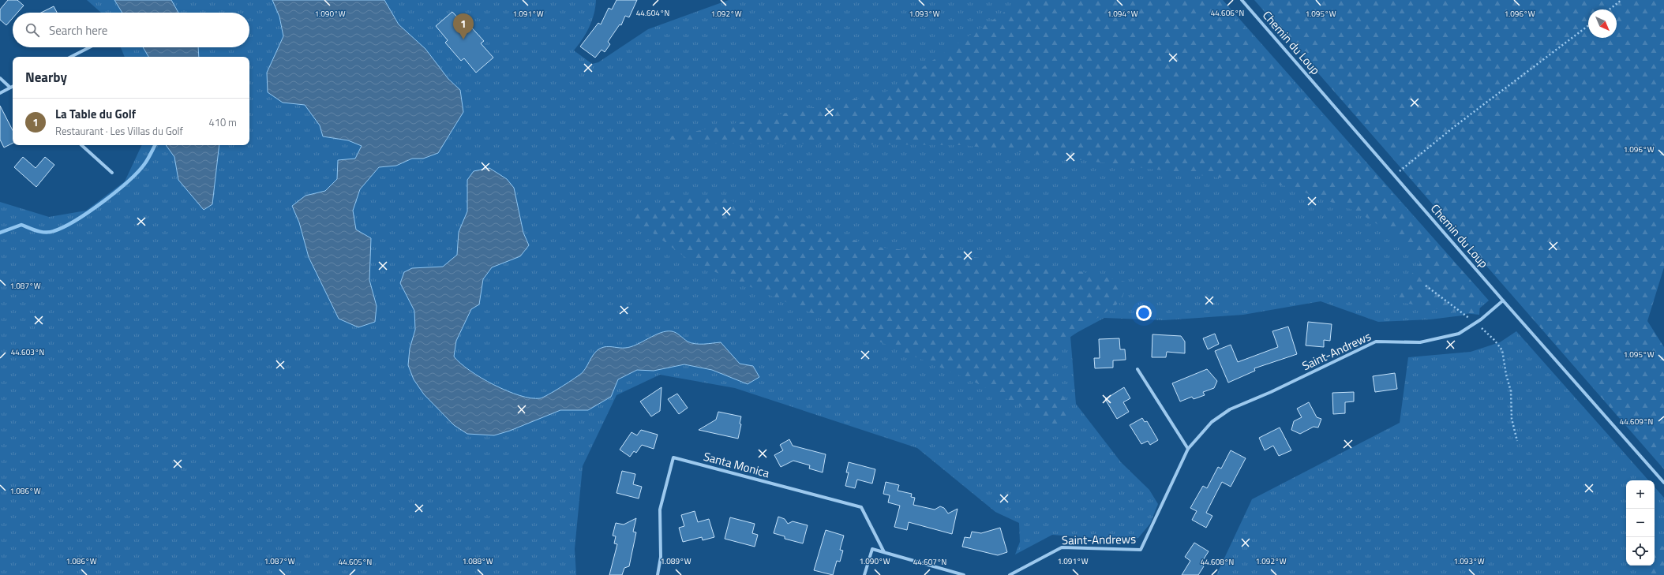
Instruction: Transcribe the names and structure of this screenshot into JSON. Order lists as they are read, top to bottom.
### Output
{
  "streets": {
    "street": ["Chemin du Loup", "Saint-Andrews", "Santa Monica"]
  },
  "crossings": [
    ["Chemin du Loup", "Saint-Andrews"]
  ],
  "north": "bottom right",
  "page": {
    "search": "Search here",
    "pins": "1",
    "heading": "Nearby",
    "list": [
      {
        "mark": "1",
        "name": "La Table du Golf",
        "note": "Restaurant · Les Villas du Golf",
        "value": "410 m"
      }
    ],
    "map_buttons": ["+", "−"]
  },
  "coordinates": [
    "44.604°N",
    "44.606°N",
    "1.090°W",
    "1.091°W",
    "1.092°W",
    "1.093°W",
    "1.094°W",
    "1.095°W",
    "1.096°W",
    "1.087°W",
    "44.603°N",
    "44.609°N",
    "1.086°W",
    "1.088°W",
    "1.089°W",
    "44.605°N",
    "44.607°N",
    "44.608°N"
  ]
}
